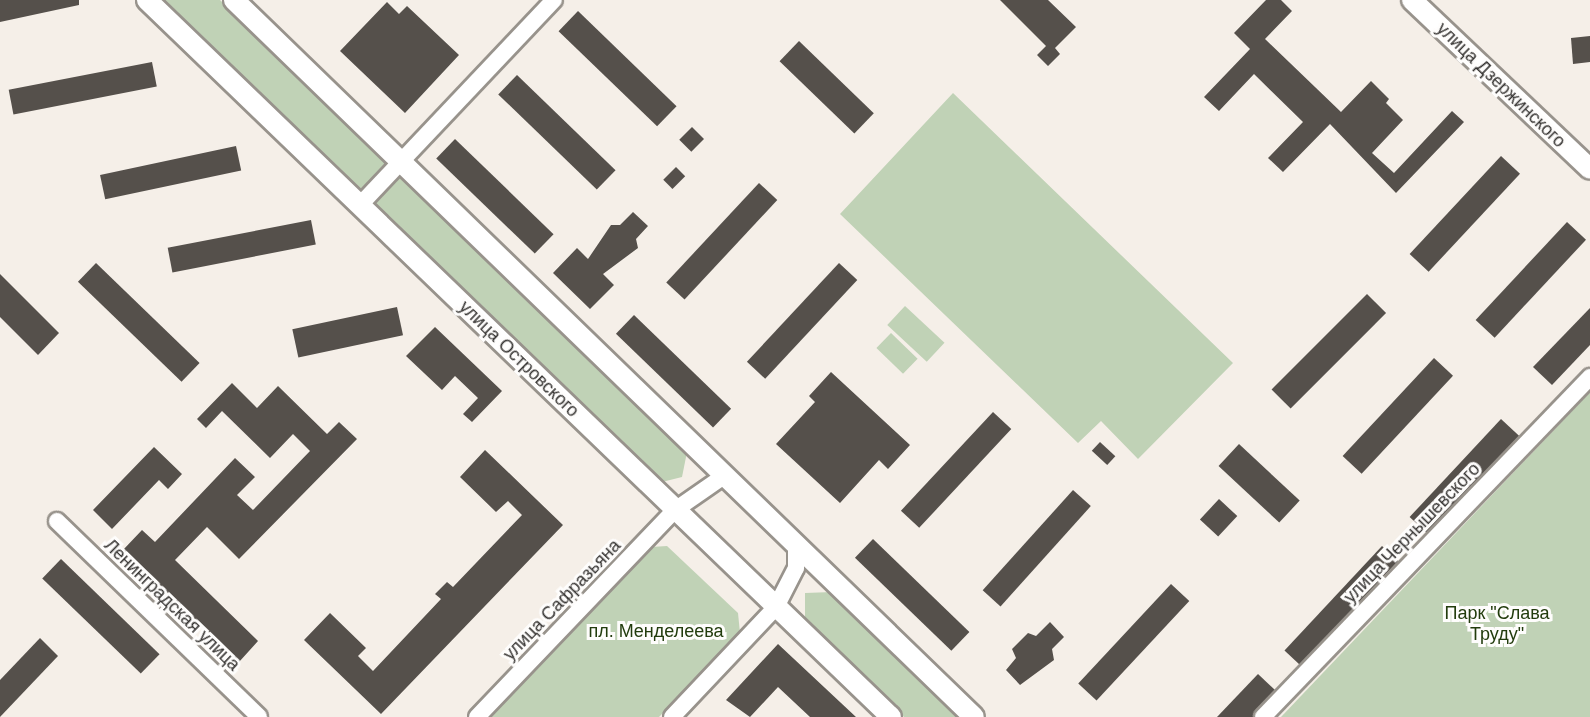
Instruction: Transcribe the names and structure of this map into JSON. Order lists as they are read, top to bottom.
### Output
{
  "streets": {
    "main road": ["улица Дзержинского", "улица Островского"],
    "street": ["улица Чернышевского", "улица Сафразьяна", "Ленинградская улица"]
  },
  "crossings": [
    ["улица Островского", "улица Сафразьяна"]
  ],
  "parks": ["Парк \"Слава Труду\"", "пл. Менделеева"]
}
